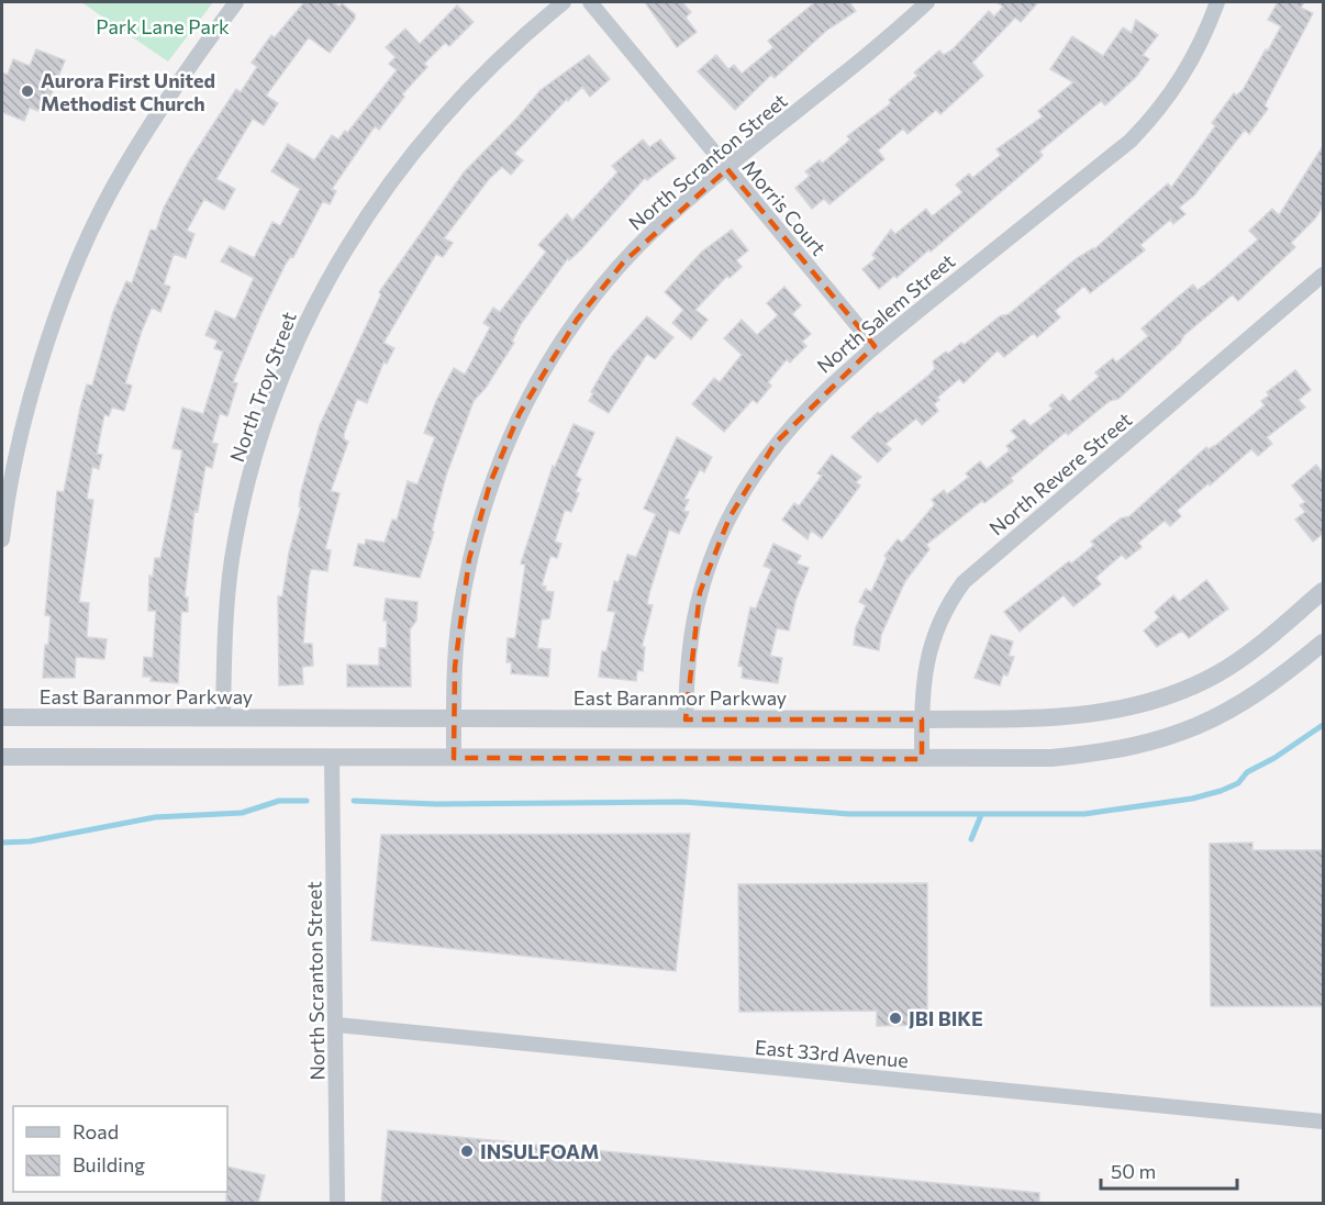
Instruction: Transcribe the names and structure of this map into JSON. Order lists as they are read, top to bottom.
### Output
{
  "streets": {
    "street": [
      "North Scranton Street",
      "Morris Court",
      "North Salem Street",
      "North Troy Street",
      "North Revere Street",
      "East Baranmor Parkway",
      "East 33rd Avenue"
    ]
  },
  "crossings": [
    ["North Scranton Street", "Morris Court"],
    ["North Scranton Street", "East Baranmor Parkway"],
    ["North Scranton Street", "East 33rd Avenue"],
    ["Morris Court", "North Salem Street"],
    ["North Salem Street", "East Baranmor Parkway"],
    ["North Troy Street", "East Baranmor Parkway"],
    ["North Revere Street", "East Baranmor Parkway"]
  ],
  "parks": ["Park Lane Park"],
  "places": ["Aurora First United Methodist Church", "JBI BIKE", "INSULFOAM"],
  "legend": ["Road", "Building"],
  "scale_bar": "50 m"
}
